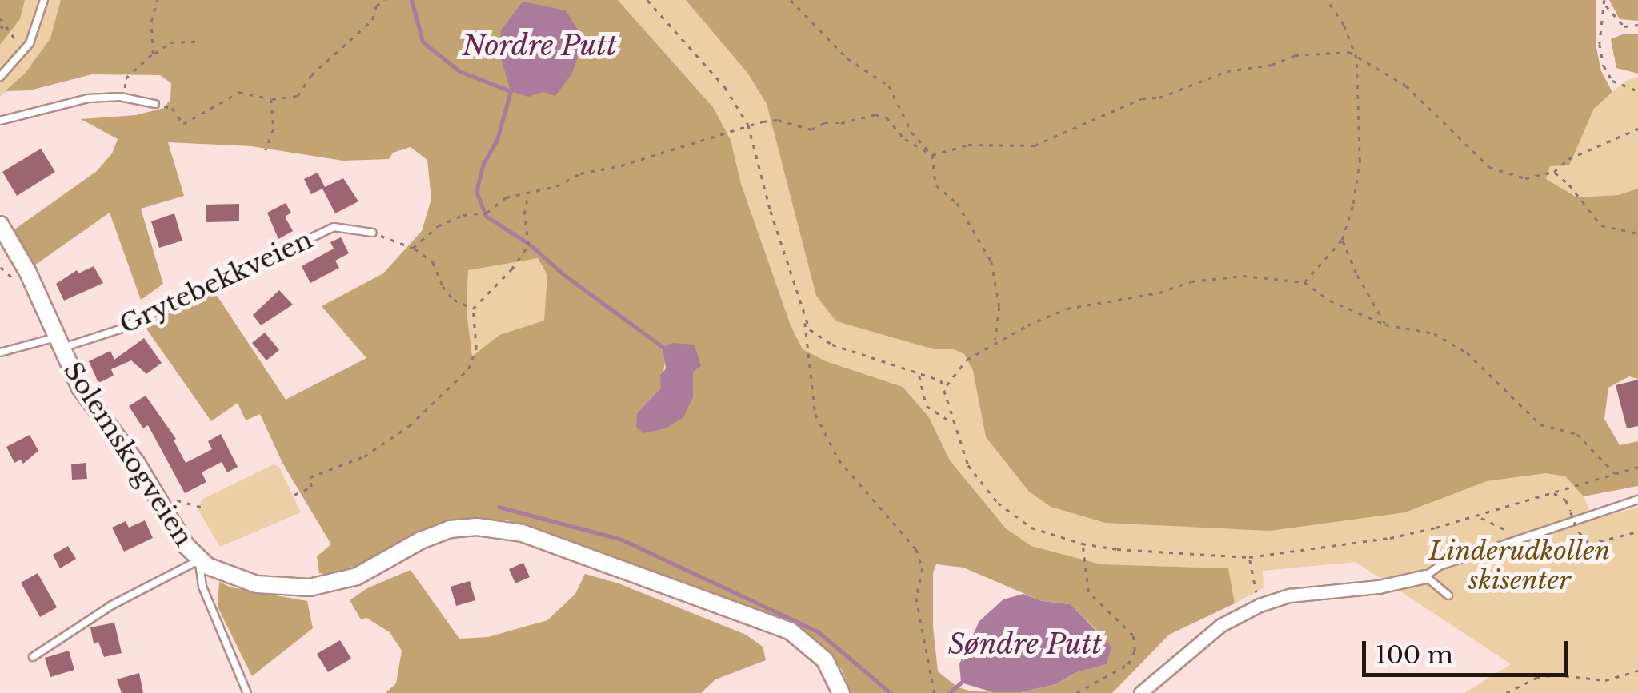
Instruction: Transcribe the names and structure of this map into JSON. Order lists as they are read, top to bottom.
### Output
{
  "streets": {
    "street": ["Solemskogveien"],
    "lane": ["Grytebekkveien"]
  },
  "crossings": [
    ["Grytebekkveien", "Solemskogveien"]
  ],
  "water": ["Nordre Putt", "Søndre Putt"],
  "parks": ["Linderudkollen skisenter"],
  "scale_bar": "100 m"
}
